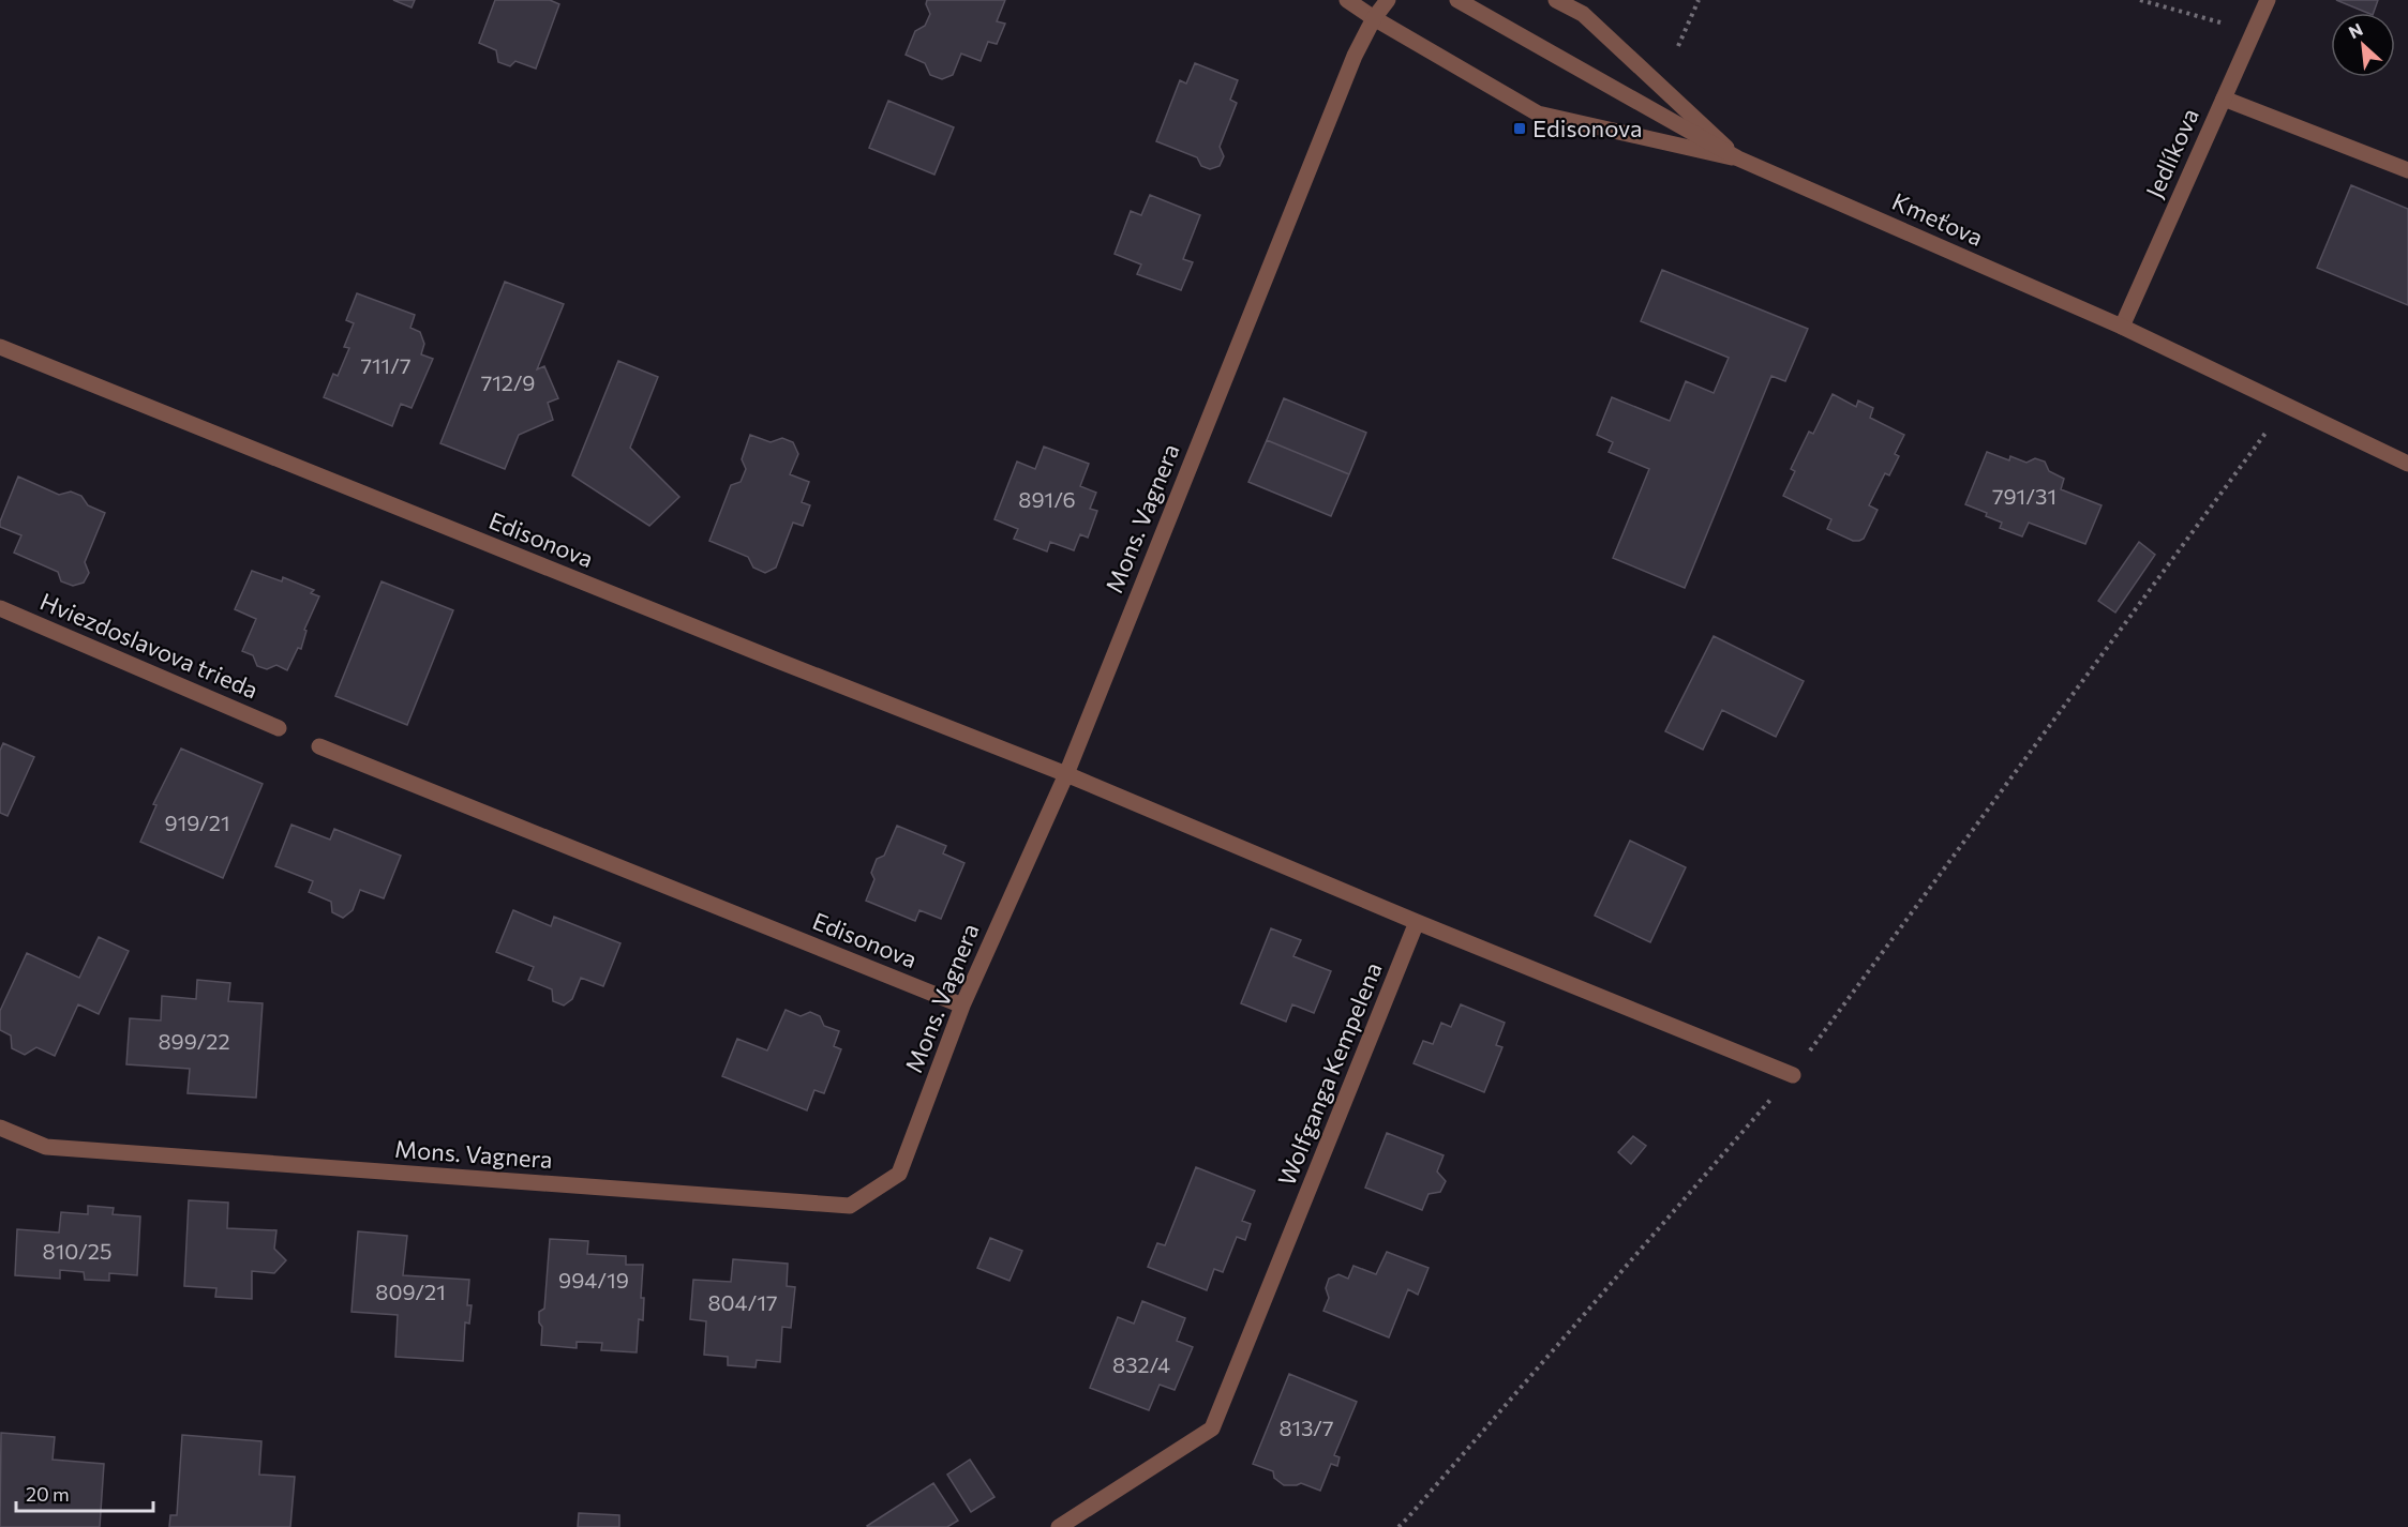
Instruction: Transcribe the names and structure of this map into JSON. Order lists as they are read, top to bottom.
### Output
{
  "streets": {
    "street": [
      "Jedlíkova",
      "Kmeťova",
      "Mons. Vagnera",
      "Edisonova",
      "Hviezdoslavova trieda",
      "Wolfganga Kempelena"
    ]
  },
  "crossings": [
    ["Jedlíkova", "Kmeťova"],
    ["Mons. Vagnera", "Edisonova"]
  ],
  "places": {
    "transit": ["Edisonova"]
  },
  "house_numbers": [
    "711/7",
    "712/9",
    "791/31",
    "891/6",
    "919/21",
    "899/22",
    "810/25",
    "994/19",
    "809/21",
    "804/17",
    "832/4",
    "813/7"
  ],
  "scale_bar": "20 m",
  "north": "top left"
}
